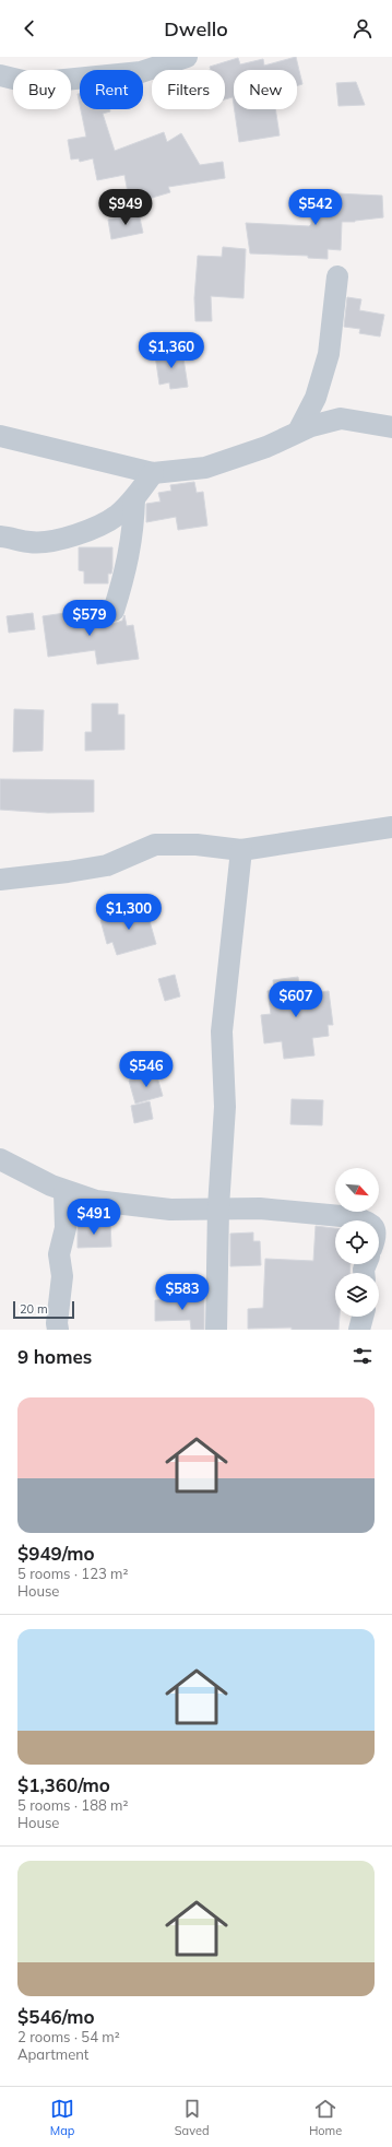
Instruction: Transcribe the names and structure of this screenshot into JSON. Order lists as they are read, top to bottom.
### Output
{
  "scale_bar": "20 m",
  "north": "bottom right",
  "page": {
    "header": "Dwello",
    "chip": [
      "Buy",
      "Rent",
      "Filters",
      "New"
    ],
    "price": [
      "$949",
      "$542",
      "$1,360",
      "$579",
      "$1,300",
      "$607",
      "$546",
      "$491",
      "$583"
    ],
    "scale": "20 m",
    "heading": "9 homes",
    "list": [
      {
        "name": "$949/mo",
        "note": "5 rooms · 123 m² · House"
      },
      {
        "name": "$1,360/mo",
        "note": "5 rooms · 188 m² · House"
      },
      {
        "name": "$546/mo",
        "note": "2 rooms · 54 m² · Apartment"
      }
    ],
    "tabs": ["Map", "Saved", "Home"]
  }
}
